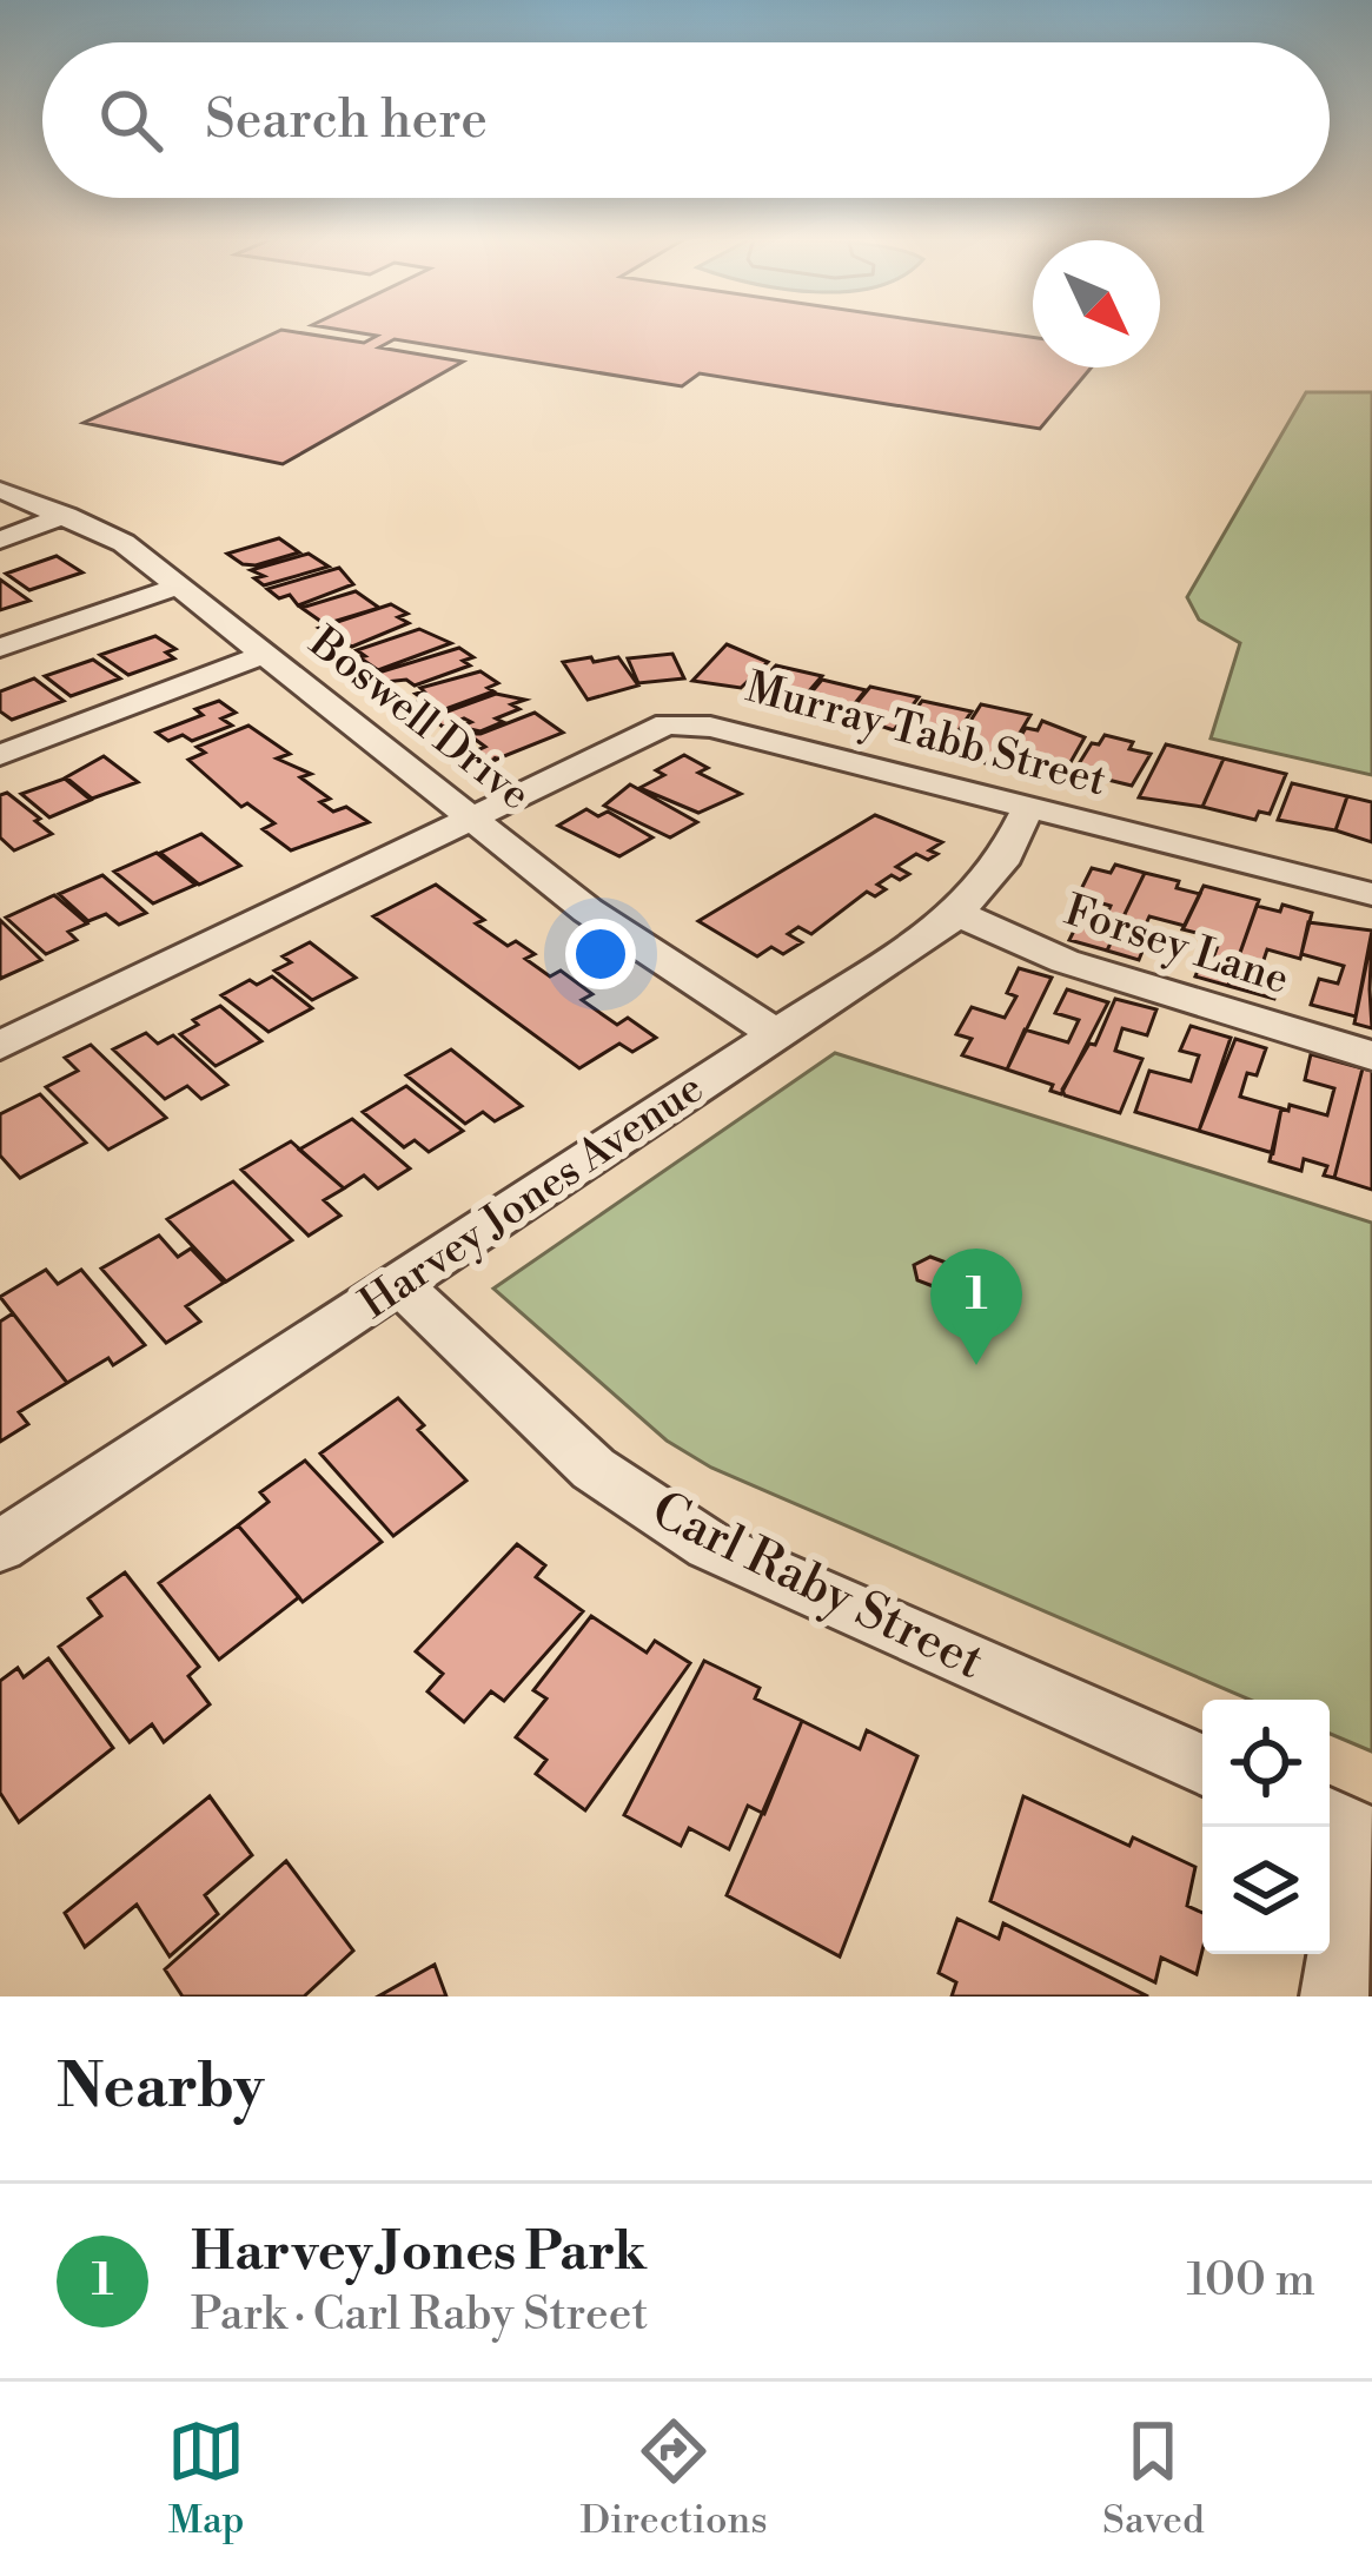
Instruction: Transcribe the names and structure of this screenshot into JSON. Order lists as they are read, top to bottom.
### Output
{
  "streets": {
    "street": [
      "Boswell Drive",
      "Murray Tabb Street",
      "Forsey Lane",
      "Harvey Jones Avenue",
      "Carl Raby Street"
    ]
  },
  "crossings": [
    ["Boswell Drive", "Murray Tabb Street"],
    ["Boswell Drive", "Harvey Jones Avenue"],
    ["Murray Tabb Street", "Harvey Jones Avenue"],
    ["Forsey Lane", "Harvey Jones Avenue"],
    ["Harvey Jones Avenue", "Carl Raby Street"]
  ],
  "north": "bottom right",
  "page": {
    "search": "Search here",
    "pins": "1",
    "heading": "Nearby",
    "list": [
      {
        "mark": "1",
        "name": "Harvey Jones Park",
        "note": "Park · Carl Raby Street",
        "value": "100 m"
      }
    ],
    "nav": ["Map", "Directions", "Saved"]
  }
}
